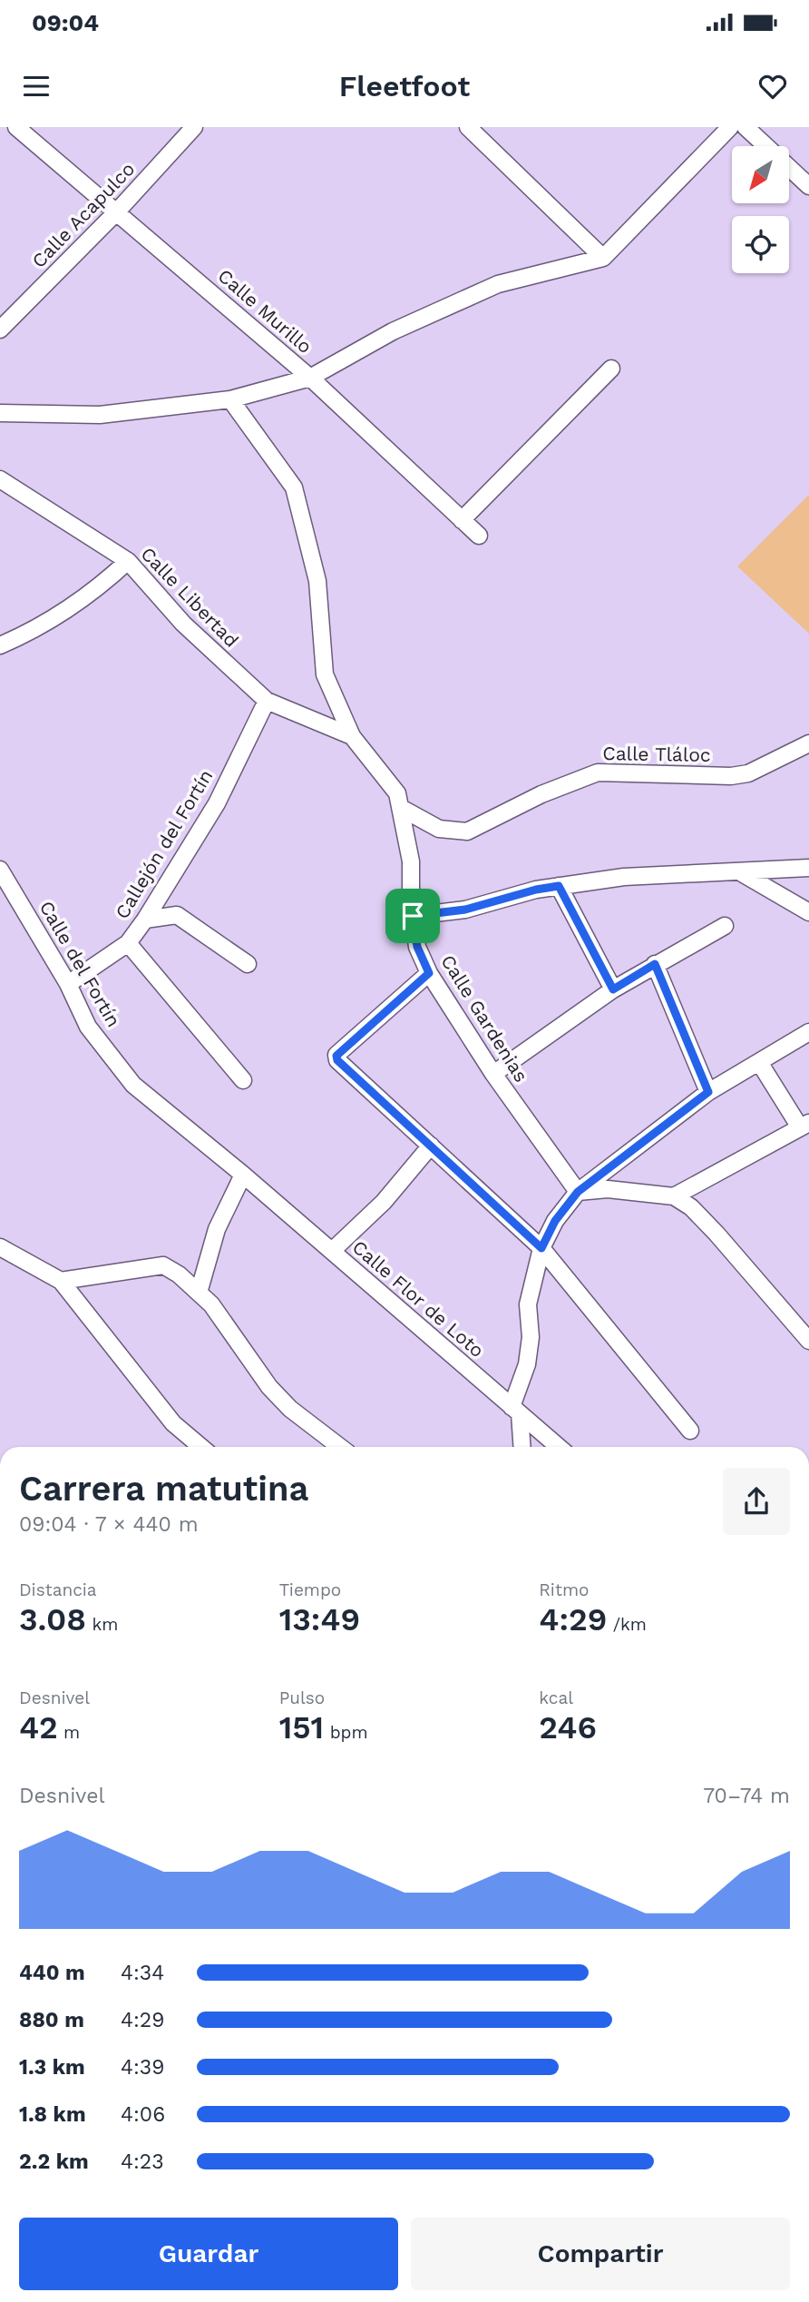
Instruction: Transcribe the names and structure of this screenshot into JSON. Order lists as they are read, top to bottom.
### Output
{
  "streets": {
    "street": [
      "Calle Acapulco",
      "Calle Murillo",
      "Calle Libertad",
      "Calle Tláloc",
      "Callejón del Fortín",
      "Calle del Fortín",
      "Calle Gardenias",
      "Calle Flor de Loto"
    ]
  },
  "crossings": [
    ["Calle Acapulco", "Calle Murillo"],
    ["Calle Libertad", "Callejón del Fortín"],
    ["Calle Libertad", "Calle Gardenias"],
    ["Calle Tláloc", "Calle Gardenias"],
    ["Callejón del Fortín", "Calle del Fortín"],
    ["Calle del Fortín", "Calle Flor de Loto"]
  ],
  "north": "bottom left",
  "page": {
    "status": "09:04",
    "header": "Fleetfoot",
    "heading": ["Carrera matutina", "09:04 · 7 × 440 m"],
    "stats": [
      ["Distancia", "3.08 km"],
      ["Tiempo", "13:49"],
      ["Ritmo", "4:29 /km"],
      ["Desnivel", "42 m"],
      ["Pulso", "151 bpm"],
      ["kcal", "246"]
    ],
    "chart": ["Desnivel", "70–74 m"],
    "list": [
      {
        "name": "440 m",
        "note": "4:34"
      },
      {
        "name": "880 m",
        "note": "4:29"
      },
      {
        "name": "1.3 km",
        "note": "4:39"
      },
      {
        "name": "1.8 km",
        "note": "4:06"
      },
      {
        "name": "2.2 km",
        "note": "4:23"
      }
    ],
    "buttons": ["Guardar", "Compartir"]
  }
}
